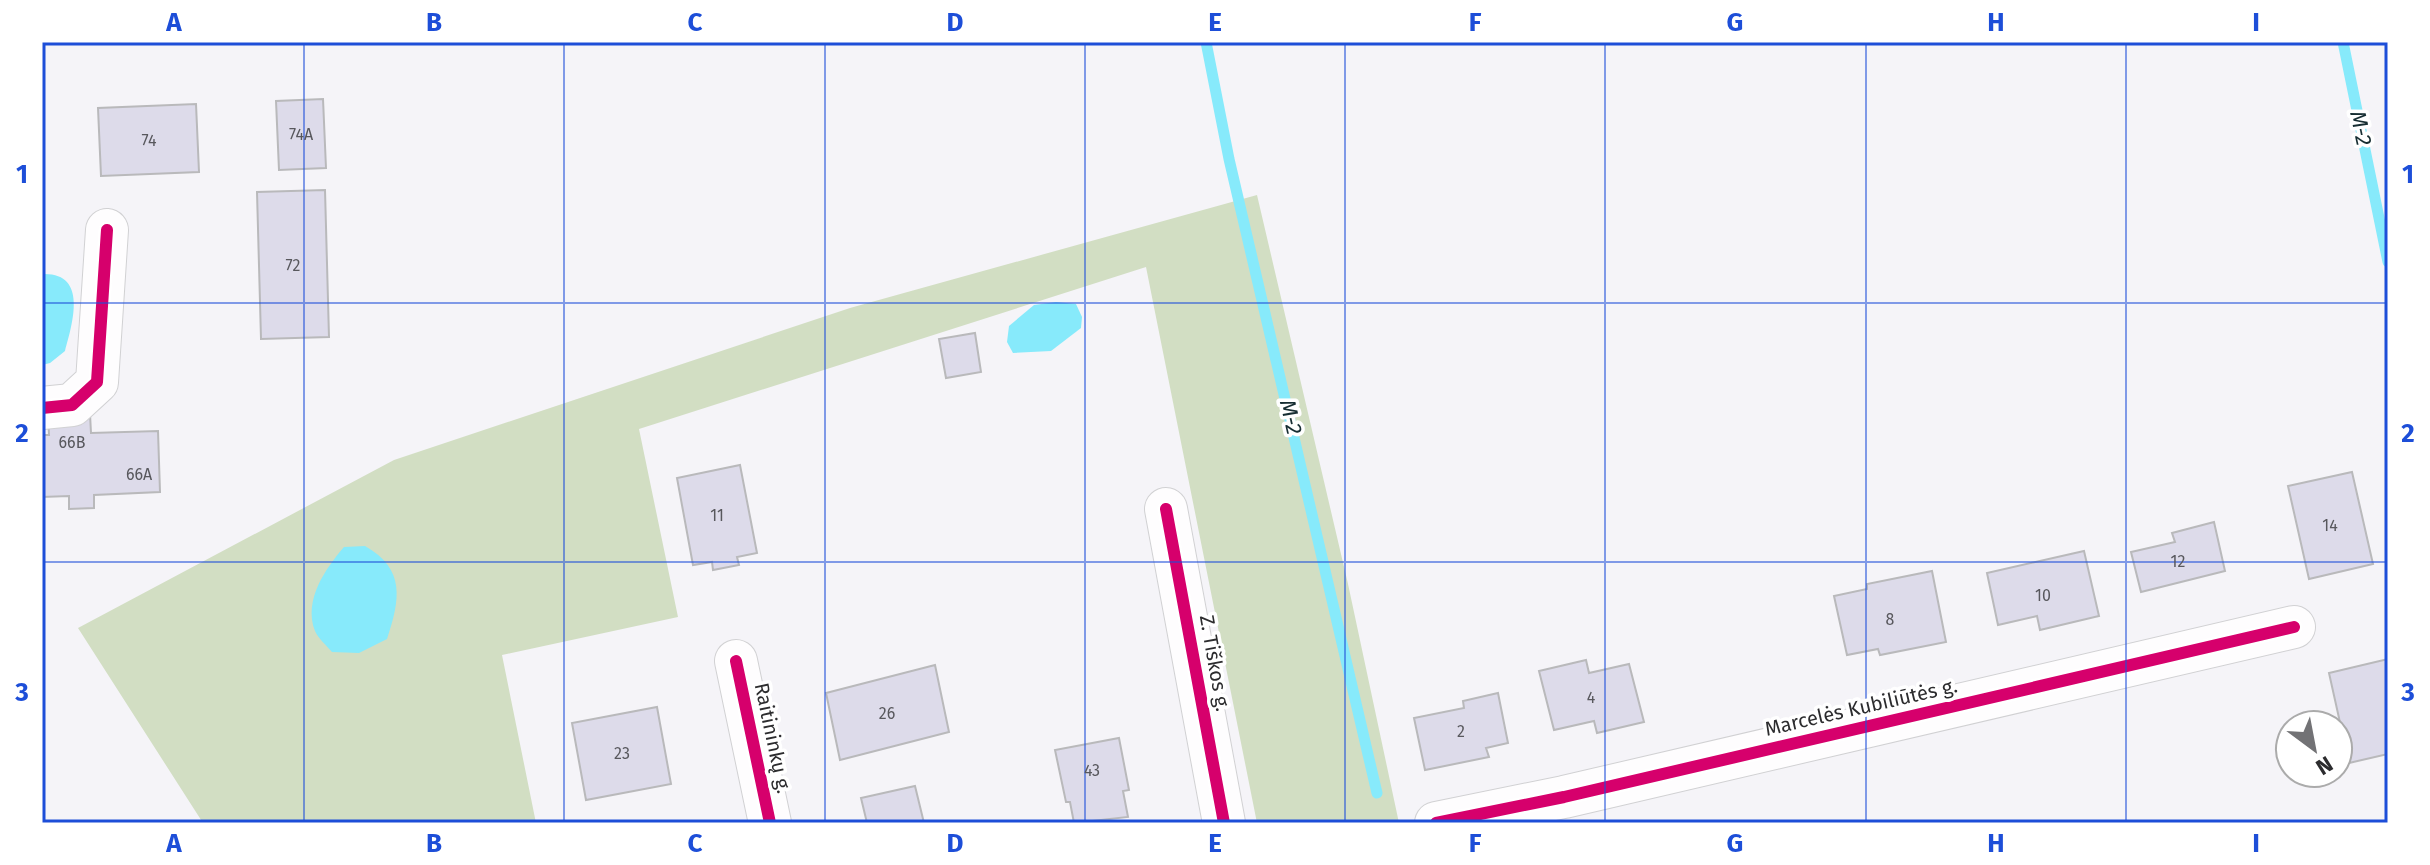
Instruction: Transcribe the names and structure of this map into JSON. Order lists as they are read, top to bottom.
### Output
{
  "streets": {
    "street": ["Z. Tiškos g.", "Marcelės Kubiliūtės g.", "Raitininkų g."]
  },
  "water": ["M-2"],
  "house_numbers": [
    "74A",
    "74",
    "72",
    "66B",
    "66A",
    "11",
    "14",
    "12",
    "10",
    "8",
    "4",
    "26",
    "2",
    "23",
    "43"
  ],
  "north": "bottom right",
  "grid": {
    "columns": [
      "A",
      "B",
      "C",
      "D",
      "E",
      "F",
      "G",
      "H",
      "I"
    ],
    "rows": ["1", "2", "3"]
  }
}
